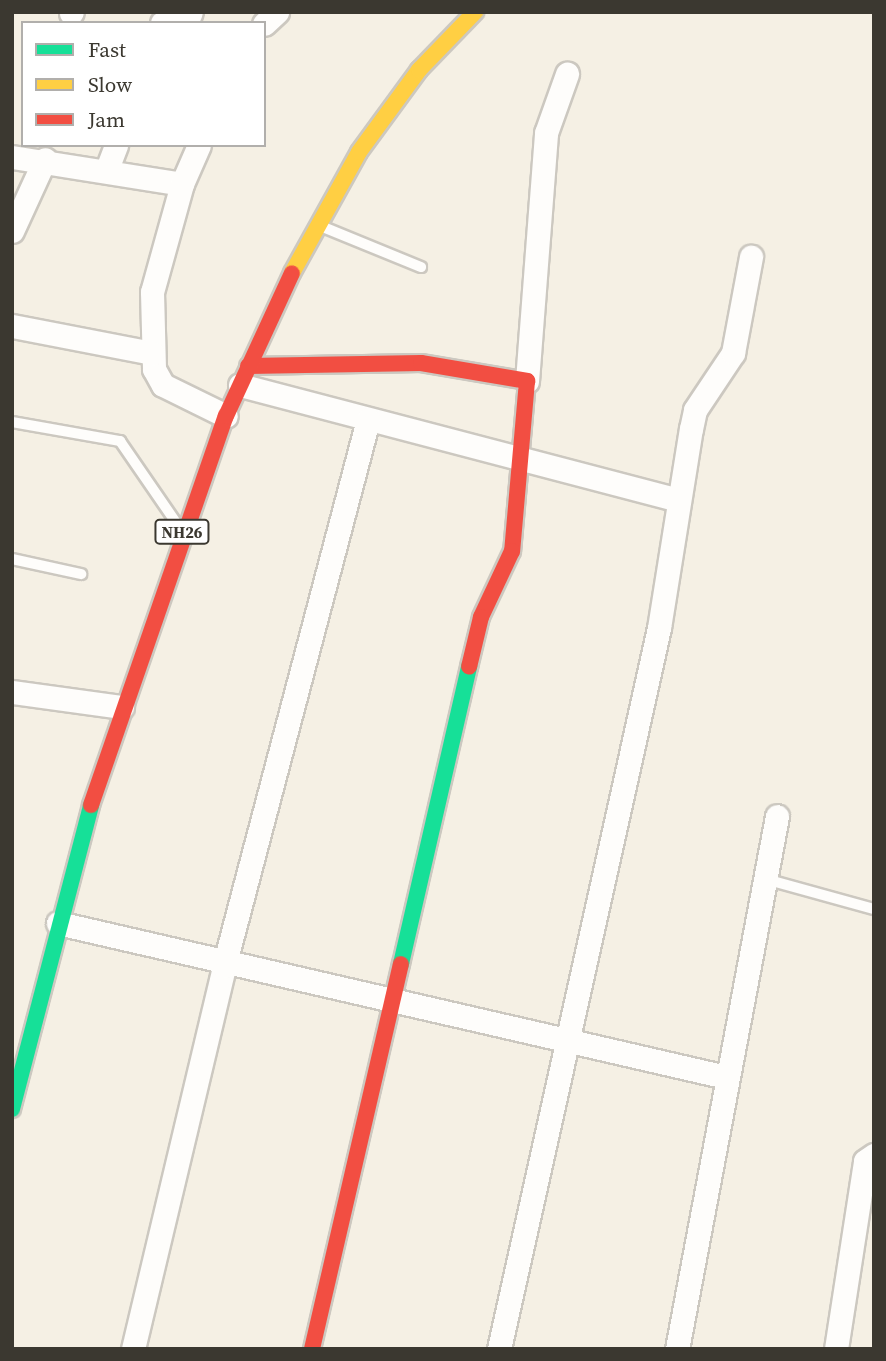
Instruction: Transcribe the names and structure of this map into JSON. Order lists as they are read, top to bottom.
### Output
{
  "streets": {
    "main road": ["NH26"]
  },
  "legend": ["Fast", "Slow", "Jam"]
}
